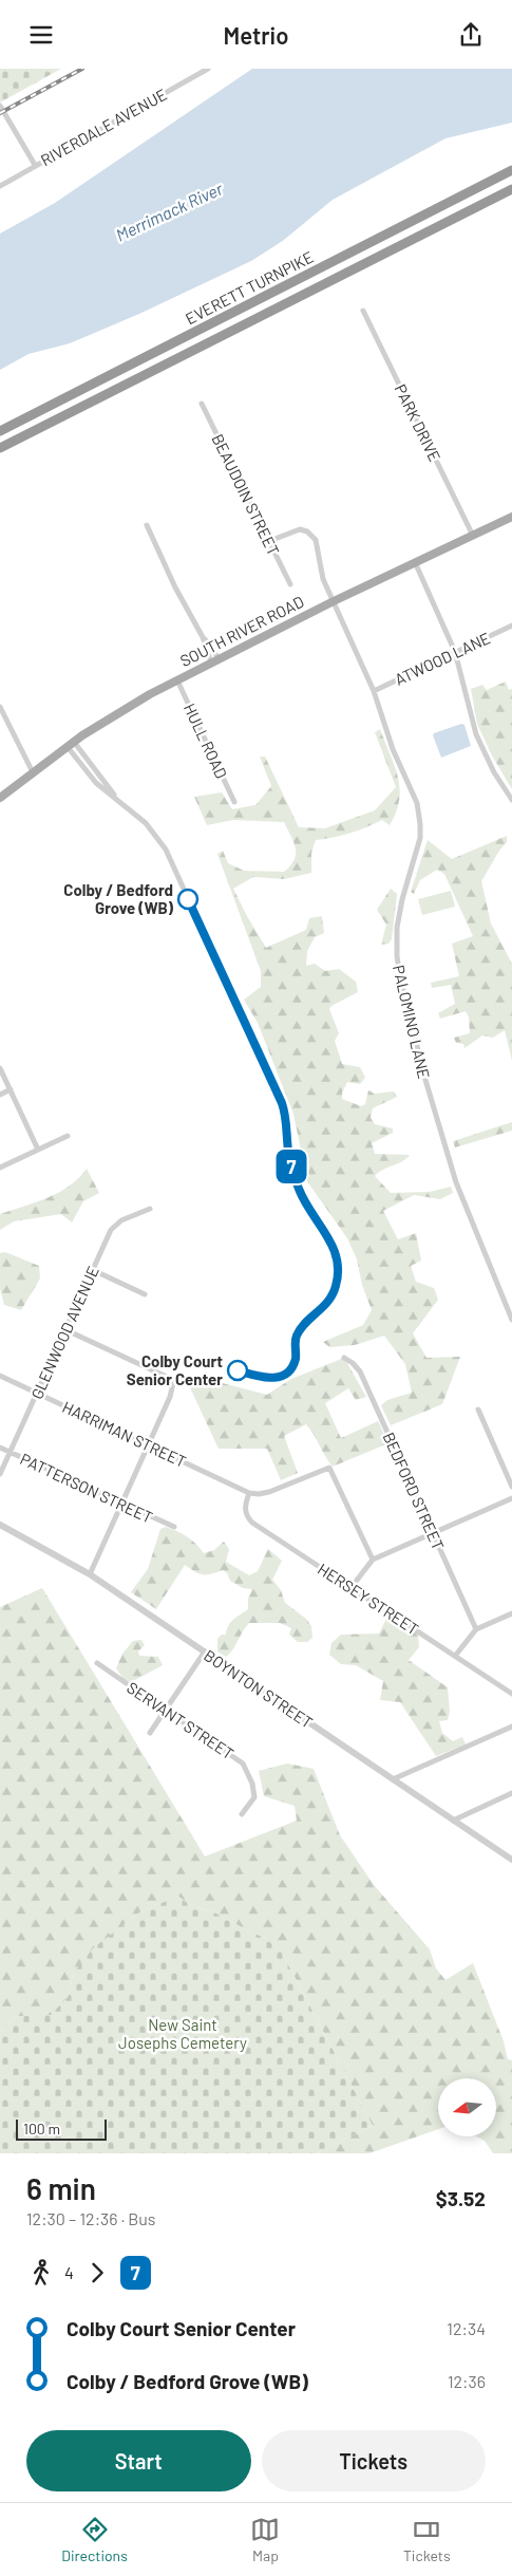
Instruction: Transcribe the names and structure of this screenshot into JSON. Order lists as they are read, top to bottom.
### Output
{
  "streets": {
    "highway": ["EVERETT TURNPIKE"],
    "main road": ["SOUTH RIVER ROAD"],
    "street": [
      "RIVERDALE AVENUE",
      "PARK DRIVE",
      "BEAUDOIN STREET",
      "ATWOOD LANE",
      "HULL ROAD",
      "PALOMINO LANE",
      "GLENWOOD AVENUE",
      "HARRIMAN STREET",
      "PATTERSON STREET",
      "BEDFORD STREET",
      "HERSEY STREET",
      "BOYNTON STREET",
      "SERVANT STREET"
    ]
  },
  "crossings": [
    ["PARK DRIVE", "SOUTH RIVER ROAD"],
    ["BEAUDOIN STREET", "PALOMINO LANE"],
    ["SOUTH RIVER ROAD", "HULL ROAD"],
    ["SOUTH RIVER ROAD", "PALOMINO LANE"],
    ["ATWOOD LANE", "PALOMINO LANE"],
    ["GLENWOOD AVENUE", "HARRIMAN STREET"],
    ["GLENWOOD AVENUE", "PATTERSON STREET"],
    ["HARRIMAN STREET", "HERSEY STREET"]
  ],
  "water": ["Merrimack River"],
  "parks": ["New Saint Josephs Cemetery"],
  "places": ["Colby / Bedford Grove (WB)", "Colby Court Senior Center"],
  "lines": ["bus line 7"],
  "scale_bar": "100 m",
  "north": "left",
  "page": {
    "header": "Metrio",
    "on_map": "7",
    "scale": "100 m",
    "heading": ["6 min", "12:30 – 12:36 · Bus", "$3.52"],
    "legs": ["4", "7"],
    "list": [
      {
        "name": "Colby Court Senior Center",
        "value": "12:34"
      },
      {
        "name": "Colby / Bedford Grove (WB)",
        "value": "12:36"
      }
    ],
    "buttons": ["Start", "Tickets"],
    "tabs": ["Directions", "Map", "Tickets"]
  }
}
